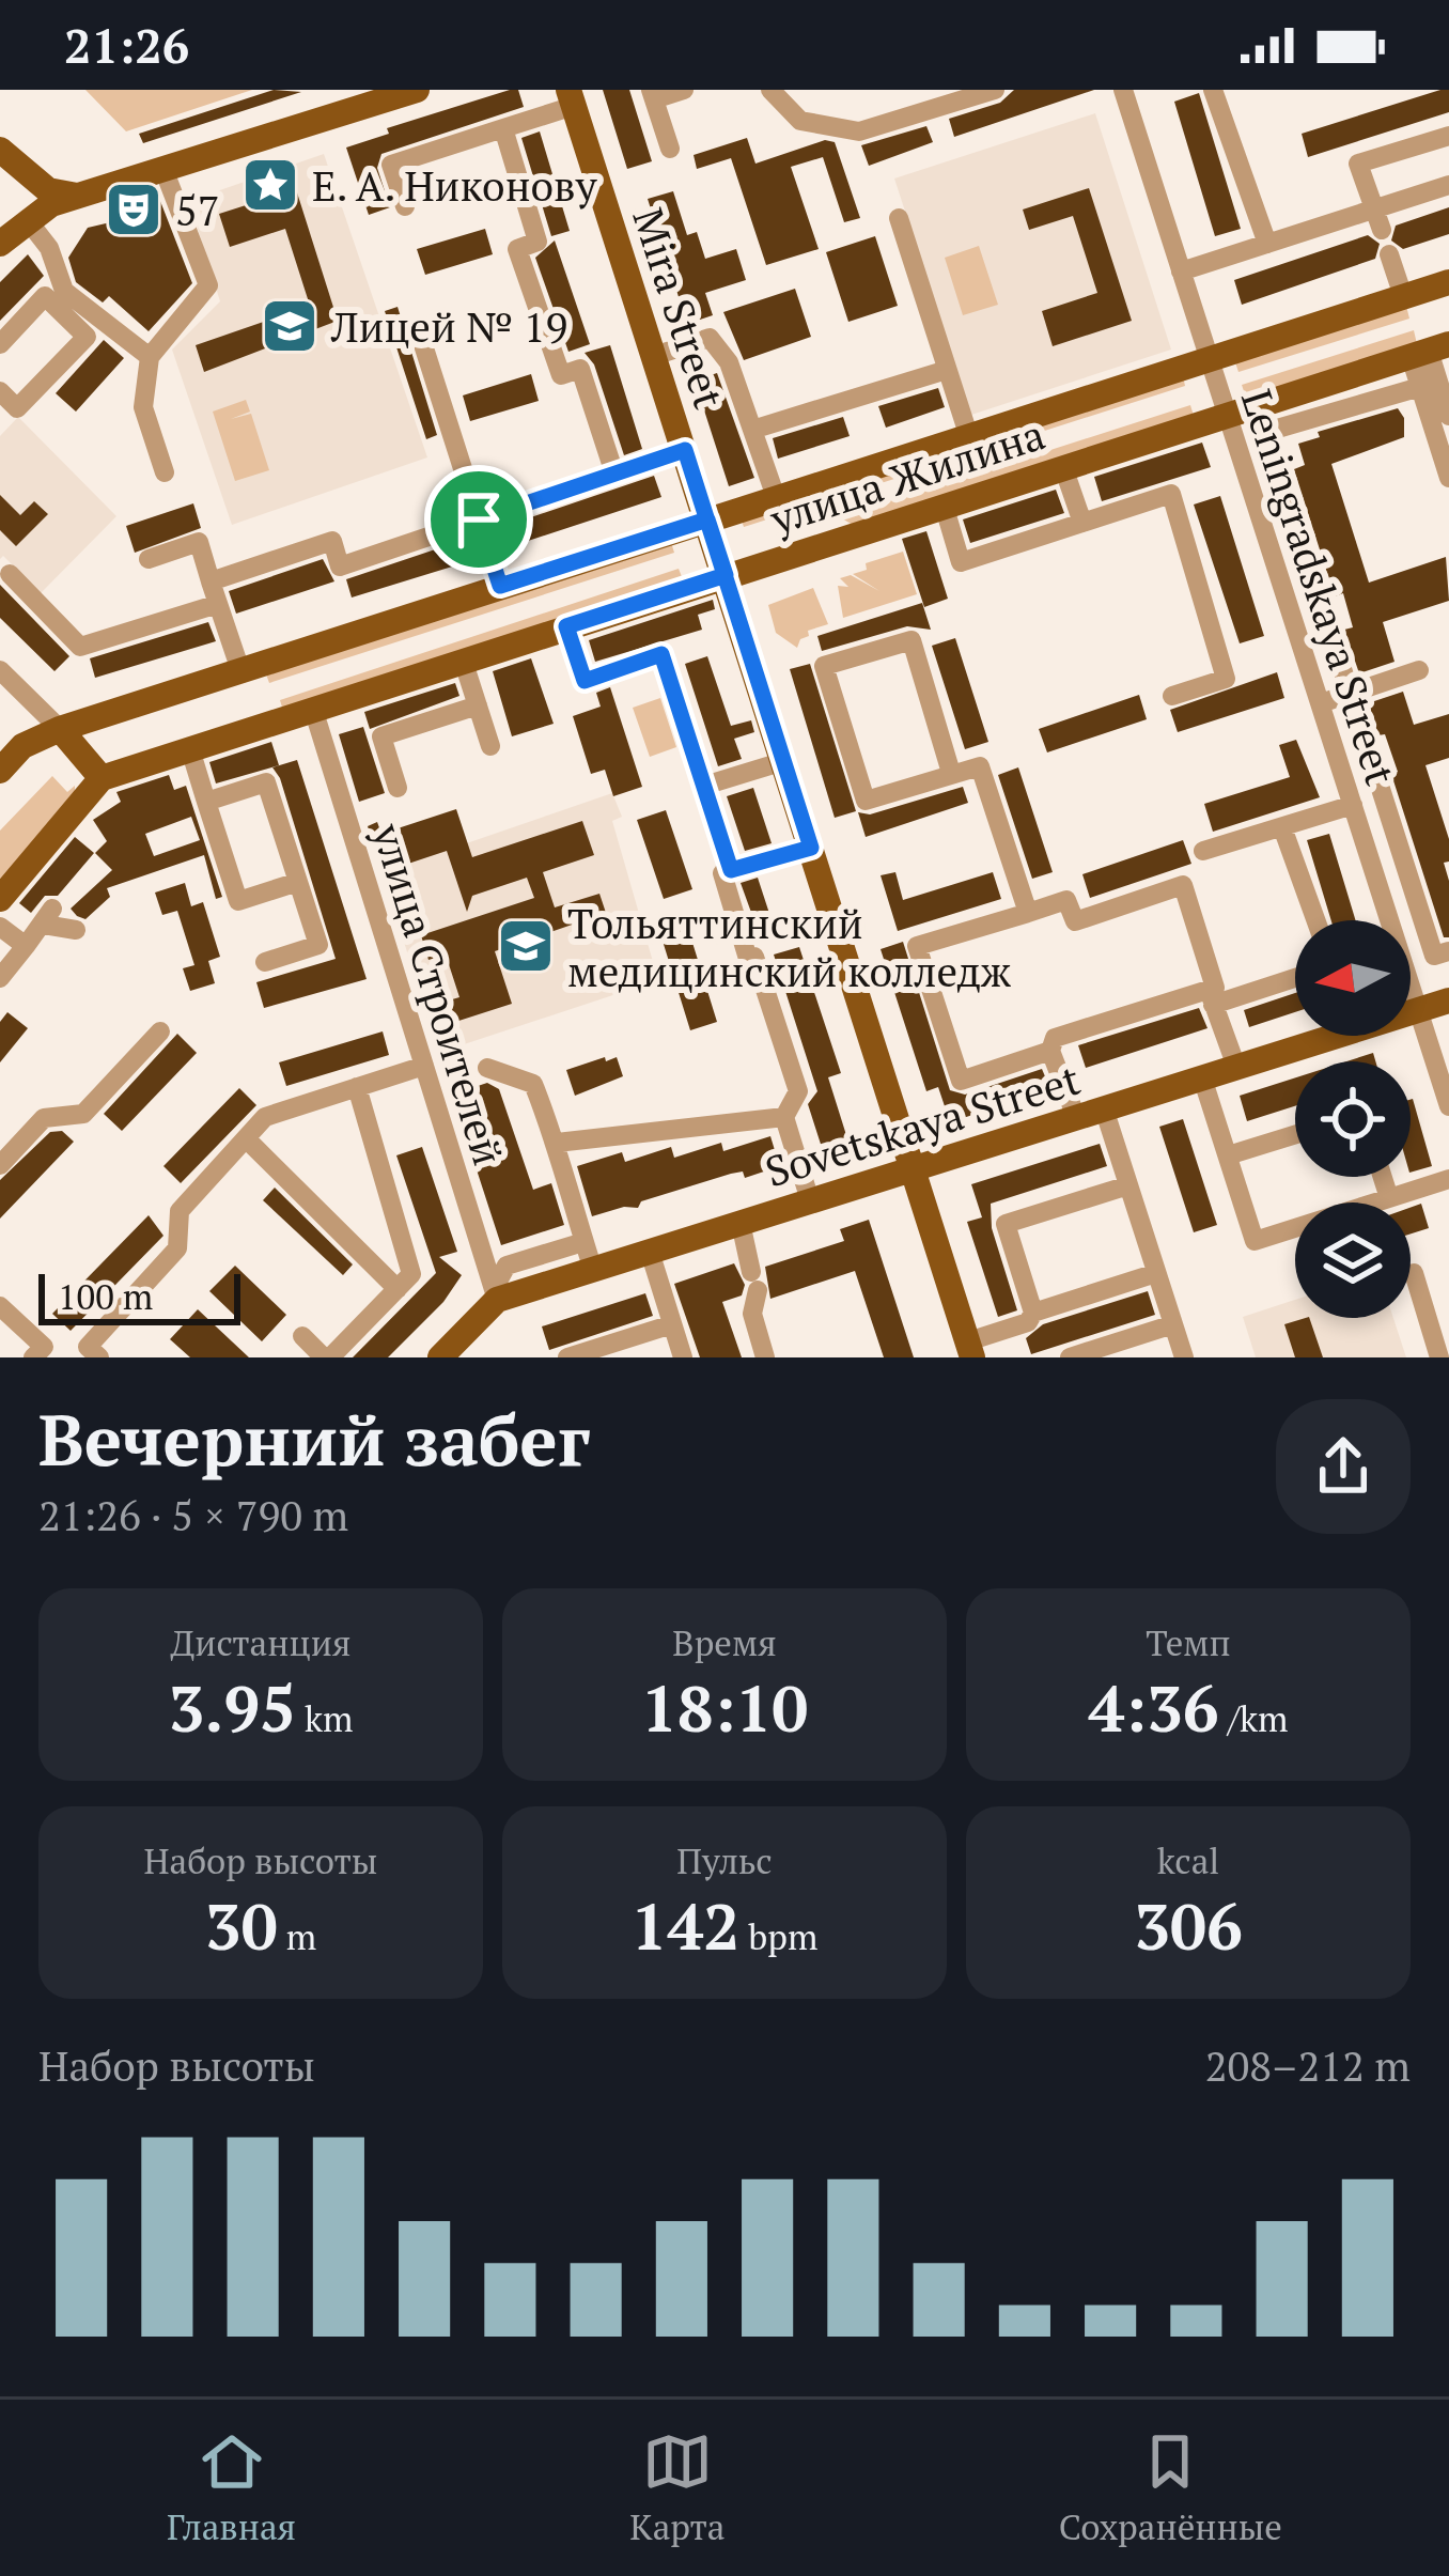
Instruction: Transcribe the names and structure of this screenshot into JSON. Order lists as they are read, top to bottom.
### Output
{
  "streets": {
    "main road": ["Mira Street", "улица Жилина", "Sovetskaya Street"],
    "street": ["Leningradskaya Street", "улица Строителей"]
  },
  "crossings": [
    ["Mira Street", "улица Жилина"],
    ["Mira Street", "Sovetskaya Street"],
    ["улица Жилина", "Leningradskaya Street"],
    ["улица Жилина", "улица Строителей"],
    ["Leningradskaya Street", "Sovetskaya Street"],
    ["улица Строителей", "Sovetskaya Street"]
  ],
  "places": {
    "place": ["Е. А. Никонову"],
    "theatre": ["57"],
    "school or university": ["Лицей № 19", "Тольяттинский медицинский колледж"]
  },
  "scale_bar": "100 m",
  "north": "left",
  "page": {
    "status": "21:26",
    "scale": "100 m",
    "heading": ["Вечерний забег", "21:26 · 5 × 790 m"],
    "stats": [
      ["Дистанция", "3.95 km"],
      ["Время", "18:10"],
      ["Темп", "4:36 /km"],
      ["Набор высоты", "30 m"],
      ["Пульс", "142 bpm"],
      ["kcal", "306"]
    ],
    "chart": ["Набор высоты", "208–212 m"],
    "tabs": ["Главная", "Карта", "Сохранённые"]
  }
}
